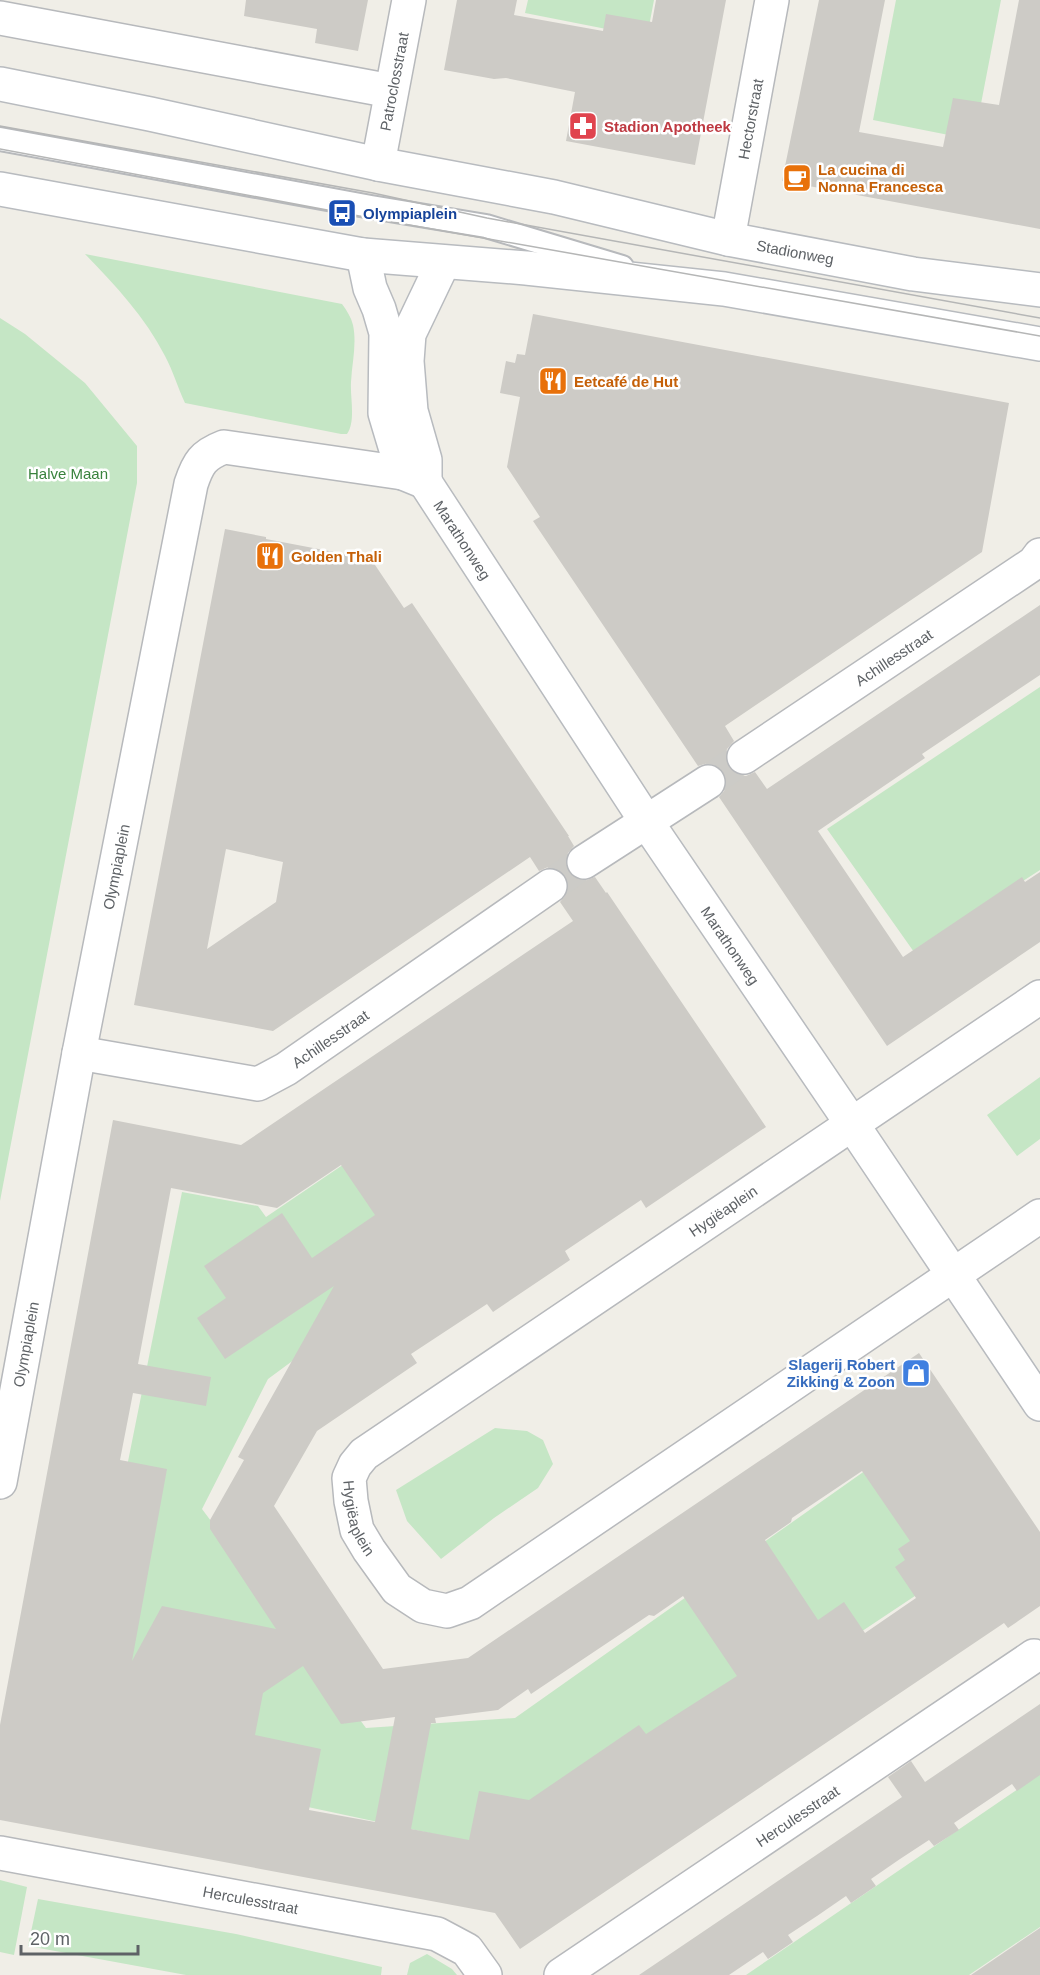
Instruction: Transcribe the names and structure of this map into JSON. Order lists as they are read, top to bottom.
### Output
{
  "streets": {
    "street": [
      "Patroclosstraat",
      "Hectorstraat",
      "Stadionweg",
      "Marathonweg",
      "Achillesstraat",
      "Olympiaplein",
      "Hygiëaplein",
      "Herculesstraat"
    ]
  },
  "crossings": [
    ["Patroclosstraat", "Stadionweg"],
    ["Hectorstraat", "Stadionweg"],
    ["Marathonweg", "Olympiaplein"],
    ["Marathonweg", "Hygiëaplein"],
    ["Achillesstraat", "Olympiaplein"]
  ],
  "parks": ["Halve Maan"],
  "places": {
    "pharmacy": ["Stadion Apotheek"],
    "cafe": ["La cucina di Nonna Francesca"],
    "bus stop": ["Olympiaplein"],
    "restaurant": ["Eetcafé de Hut", "Golden Thali"],
    "shop": ["Slagerij Robert Zikking & Zoon"]
  },
  "scale_bar": "20 m"
}
